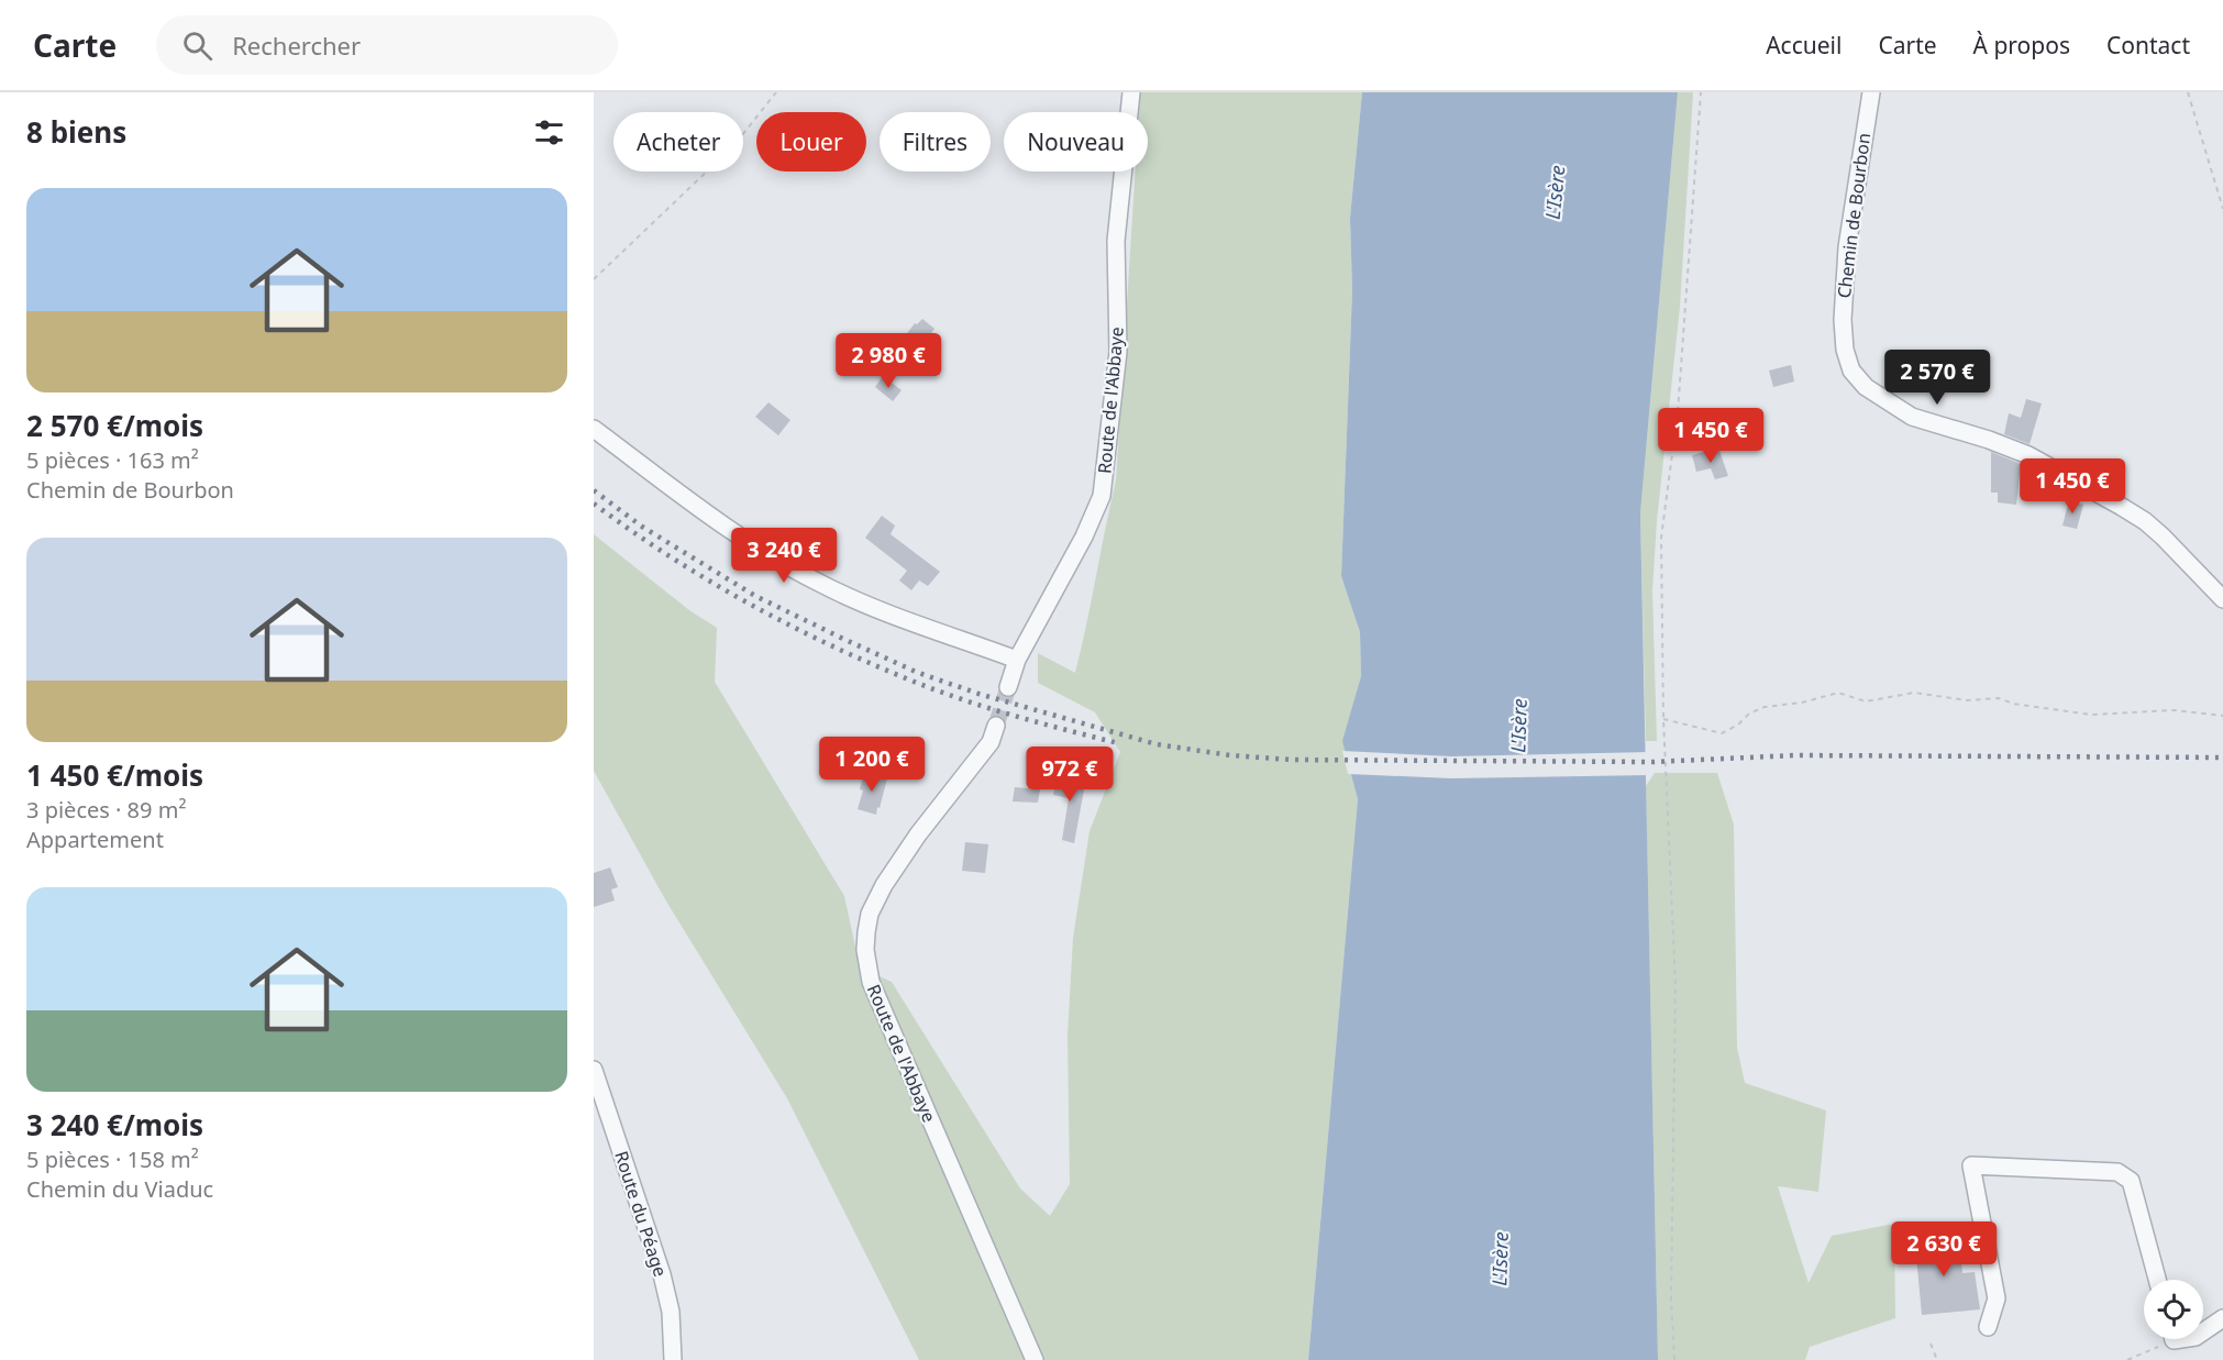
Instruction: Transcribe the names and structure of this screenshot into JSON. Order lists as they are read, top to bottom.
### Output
{
  "streets": {
    "street": ["Chemin de Bourbon", "Route de l'Abbaye", "Route du Péage"]
  },
  "water": ["L'Isère"],
  "page": {
    "header": "Carte",
    "search": "Rechercher",
    "nav": [
      "Accueil",
      "Carte",
      "À propos",
      "Contact"
    ],
    "heading": "8 biens",
    "chip": [
      "Acheter",
      "Louer",
      "Filtres",
      "Nouveau"
    ],
    "list": [
      {
        "name": "2 570 €/mois",
        "note": "5 pièces · 163 m² · Chemin de Bourbon"
      },
      {
        "name": "1 450 €/mois",
        "note": "3 pièces · 89 m² · Appartement"
      },
      {
        "name": "3 240 €/mois",
        "note": "5 pièces · 158 m² · Chemin du Viaduc"
      }
    ],
    "price": [
      "2 980 €",
      "2 570 €",
      "1 450 €",
      "1 450 €",
      "3 240 €",
      "1 200 €",
      "972 €",
      "2 630 €"
    ]
  }
}
